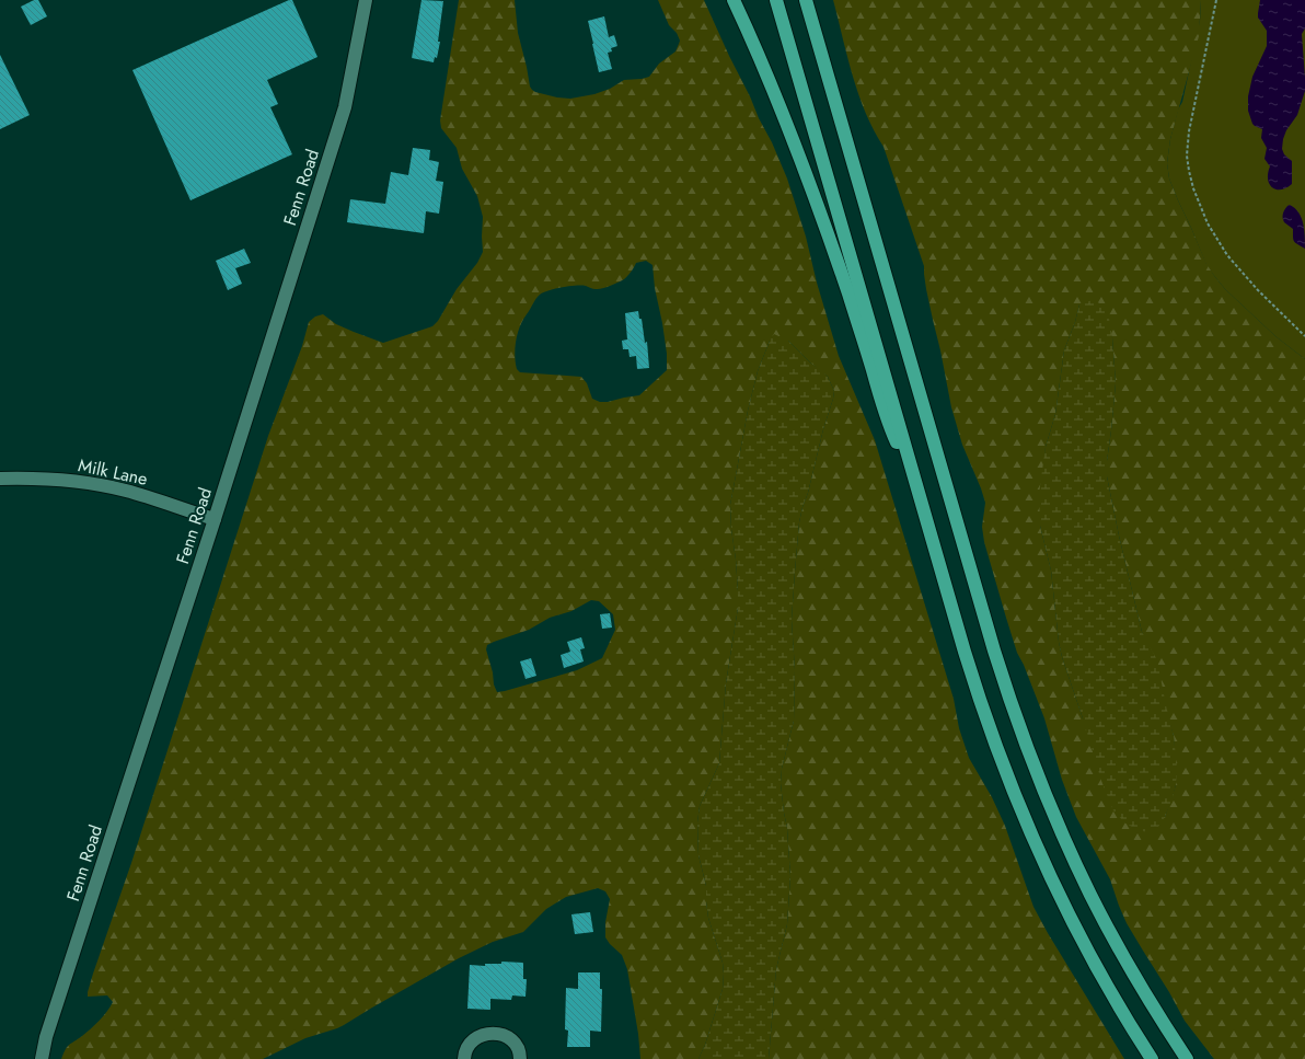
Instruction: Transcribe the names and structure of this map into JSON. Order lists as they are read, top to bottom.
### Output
{
  "streets": {
    "street": ["Fenn Road", "Milk Lane"]
  },
  "crossings": [
    ["Fenn Road", "Milk Lane"]
  ]
}
